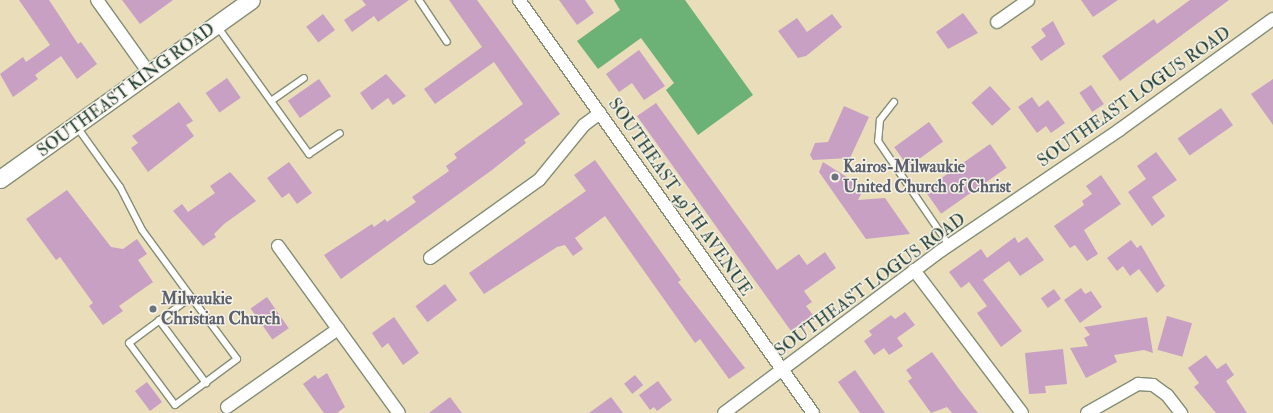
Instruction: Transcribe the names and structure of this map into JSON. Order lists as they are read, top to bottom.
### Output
{
  "streets": {
    "main road": ["SOUTHEAST KING ROAD"],
    "street": ["SOUTHEAST LOGUS ROAD", "SOUTHEAST 49TH AVENUE"]
  },
  "crossings": [
    ["SOUTHEAST LOGUS ROAD", "SOUTHEAST 49TH AVENUE"]
  ],
  "places": ["Kairos-Milwaukie United Church of Christ", "Milwaukie Christian Church"]
}
